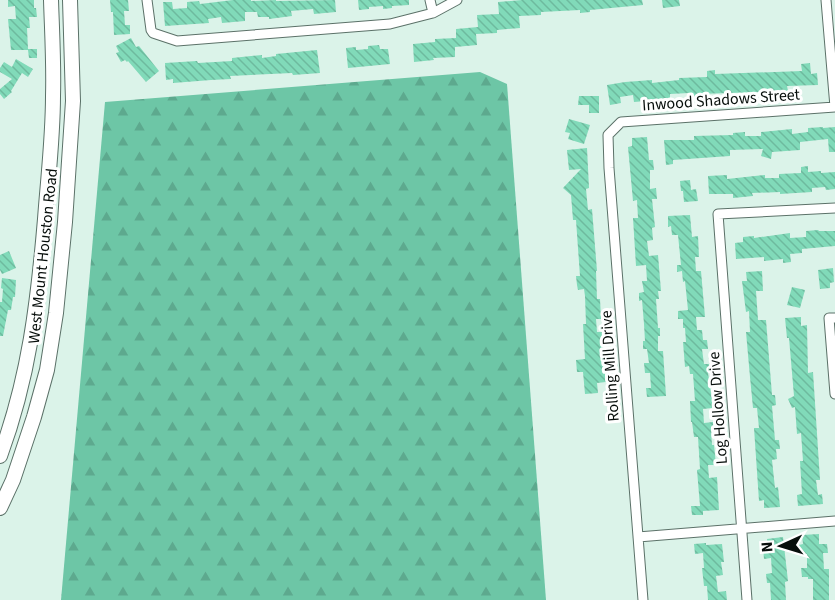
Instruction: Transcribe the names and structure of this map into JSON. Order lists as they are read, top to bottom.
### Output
{
  "streets": {
    "main road": ["West Mount Houston Road"],
    "street": ["Inwood Shadows Street", "Rolling Mill Drive", "Log Hollow Drive"]
  },
  "crossings": [
    ["Inwood Shadows Street", "Rolling Mill Drive"]
  ],
  "north": "left"
}
